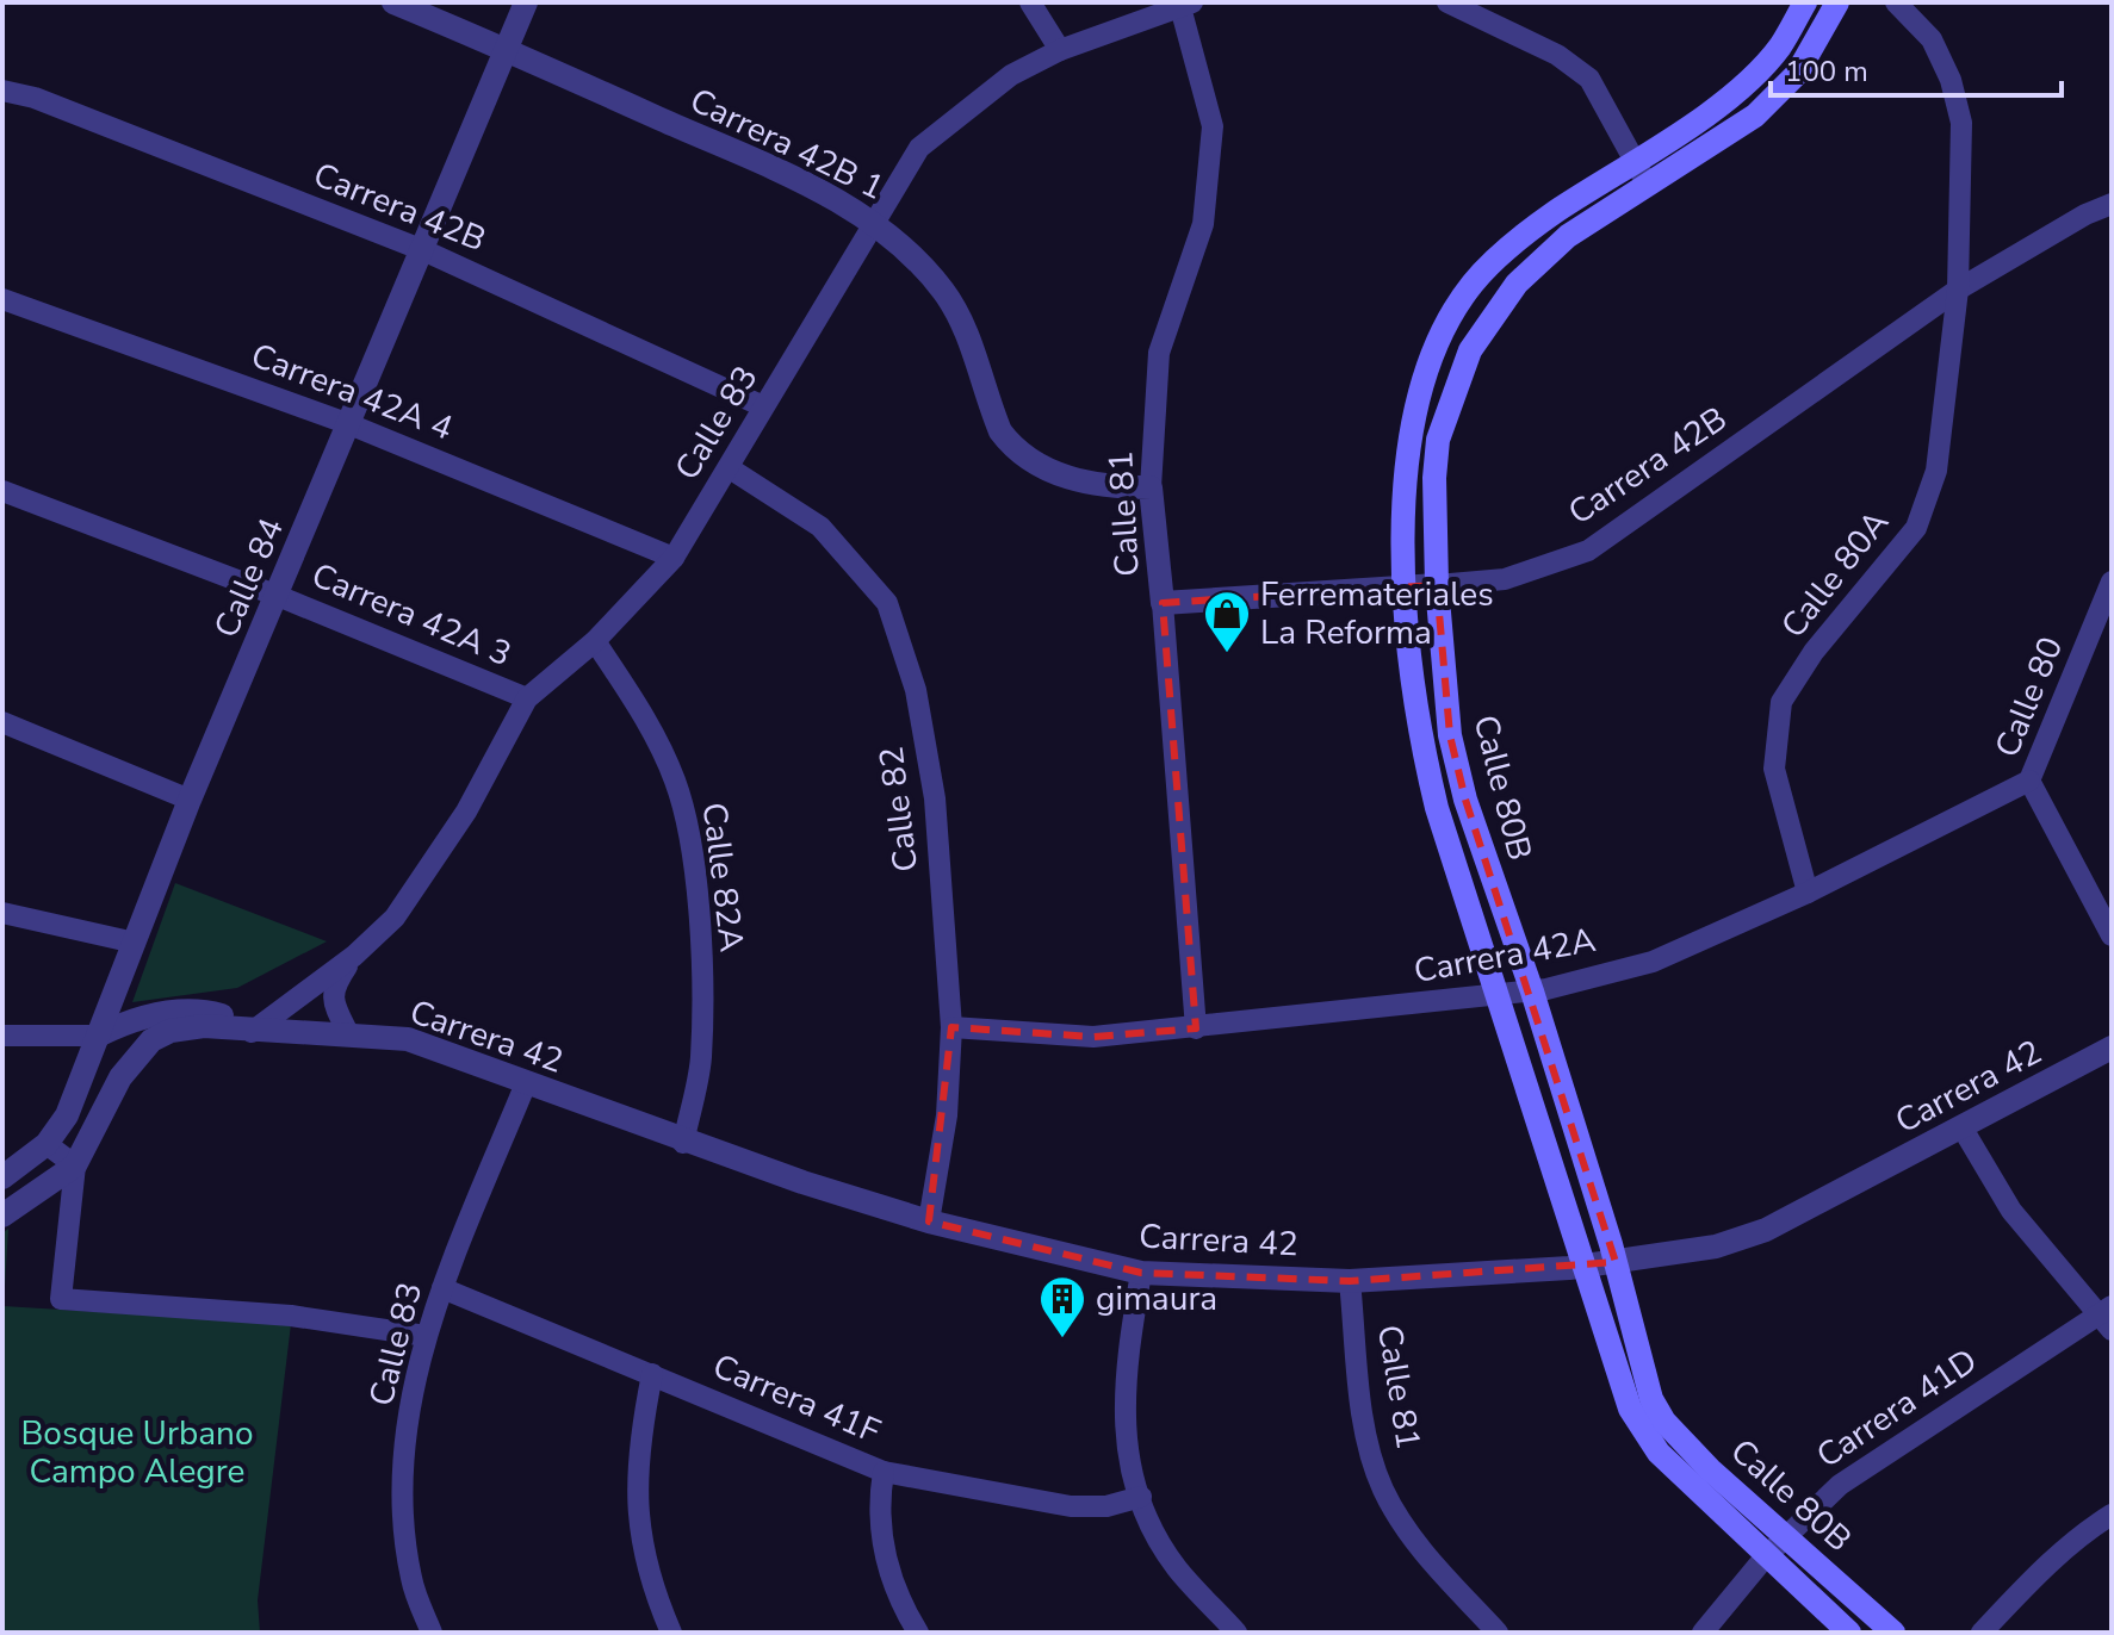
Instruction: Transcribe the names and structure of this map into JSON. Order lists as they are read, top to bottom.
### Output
{
  "streets": {
    "main road": ["Calle 80B"],
    "street": [
      "Carrera 42B 1",
      "Carrera 42B",
      "Carrera 42A 4",
      "Calle 83",
      "Calle 81",
      "Calle 80A",
      "Calle 84",
      "Carrera 42A 3",
      "Calle 80",
      "Calle 82",
      "Calle 82A",
      "Carrera 42A",
      "Carrera 42",
      "Carrera 41F",
      "Carrera 41D"
    ]
  },
  "crossings": [
    ["Carrera 42B 1", "Calle 83"],
    ["Carrera 42B 1", "Calle 81"],
    ["Carrera 42B 1", "Calle 84"],
    ["Carrera 42B", "Calle 83"],
    ["Carrera 42B", "Calle 81"],
    ["Carrera 42B", "Calle 80A"],
    ["Carrera 42B", "Calle 84"],
    ["Carrera 42B", "Calle 80B"],
    ["Carrera 42A 4", "Calle 83"],
    ["Carrera 42A 4", "Calle 84"],
    ["Calle 83", "Calle 81"],
    ["Calle 83", "Carrera 42A 3"],
    ["Calle 83", "Calle 82"],
    ["Calle 83", "Calle 82A"],
    ["Calle 83", "Carrera 42"],
    ["Calle 83", "Carrera 41F"],
    ["Calle 81", "Carrera 42A"],
    ["Calle 81", "Carrera 42"],
    ["Calle 80A", "Carrera 42A"],
    ["Calle 84", "Carrera 42A 3"],
    ["Calle 84", "Carrera 42"],
    ["Calle 80", "Carrera 42A"],
    ["Calle 80B", "Carrera 42A"],
    ["Calle 80B", "Carrera 42"],
    ["Calle 80B", "Carrera 41D"],
    ["Calle 82", "Carrera 42A"],
    ["Calle 82", "Carrera 42"],
    ["Calle 82A", "Carrera 42"]
  ],
  "parks": ["Bosque Urbano Campo Alegre"],
  "places": {
    "shop": ["Ferremateriales La Reforma"],
    "building": ["gimaura"]
  },
  "scale_bar": "100 m"
}
